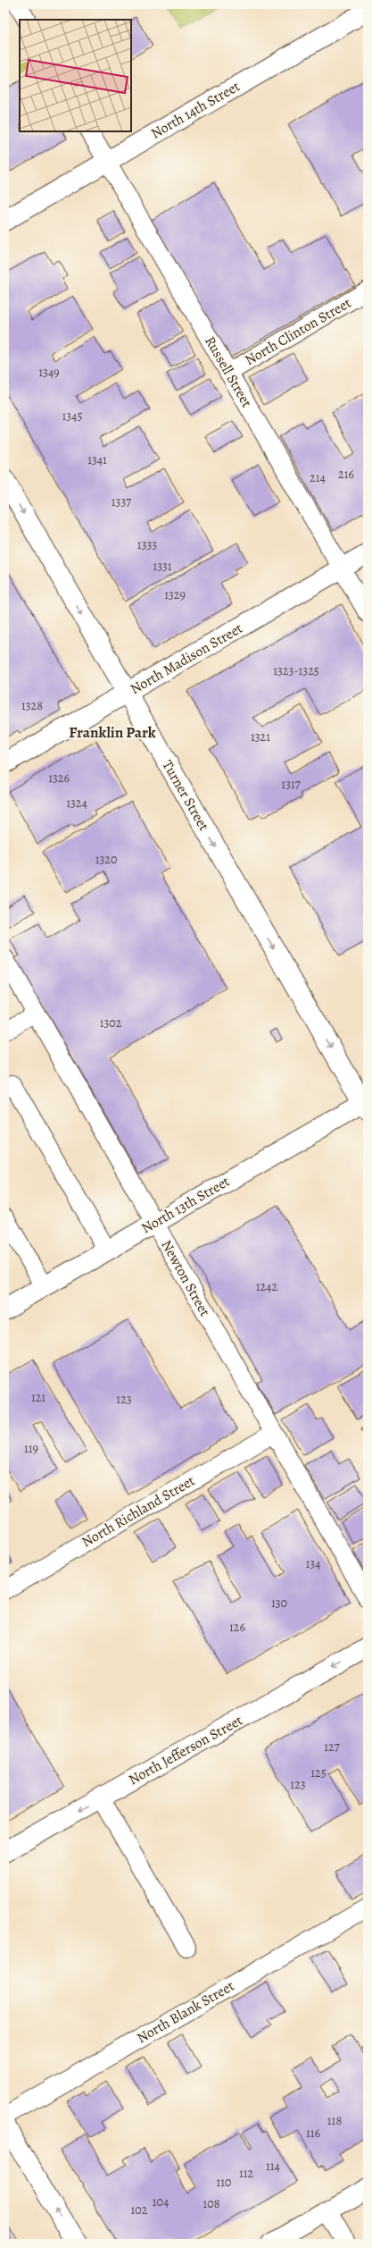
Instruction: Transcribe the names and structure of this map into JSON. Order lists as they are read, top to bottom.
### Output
{
  "streets": {
    "street": [
      "North 14th Street",
      "North Madison Street",
      "Turner Street",
      "North 13th Street",
      "North Jefferson Street"
    ],
    "lane": [
      "North Clinton Street",
      "Russell Street",
      "Newton Street",
      "North Richland Street",
      "North Blank Street"
    ]
  },
  "crossings": [
    ["North 14th Street", "Russell Street"],
    ["North Clinton Street", "Russell Street"],
    ["Russell Street", "North Madison Street"],
    ["North Madison Street", "Turner Street"],
    ["Turner Street", "North 13th Street"],
    ["North 13th Street", "Newton Street"],
    ["Newton Street", "North Richland Street"]
  ],
  "one_way": ["Turner Street", "North Jefferson Street"],
  "districts": ["Franklin Park"],
  "house_numbers": [
    "1349",
    "1345",
    "1341",
    "216",
    "214",
    "1337",
    "1333",
    "1331",
    "1329",
    "1323-1325",
    "1328",
    "1321",
    "1326",
    "1317",
    "1324",
    "1320",
    "1302",
    "1242",
    "121",
    "123",
    "119",
    "134",
    "130",
    "126",
    "127",
    "125",
    "123",
    "118",
    "116",
    "114",
    "112",
    "110",
    "104",
    "108",
    "102"
  ]
}
